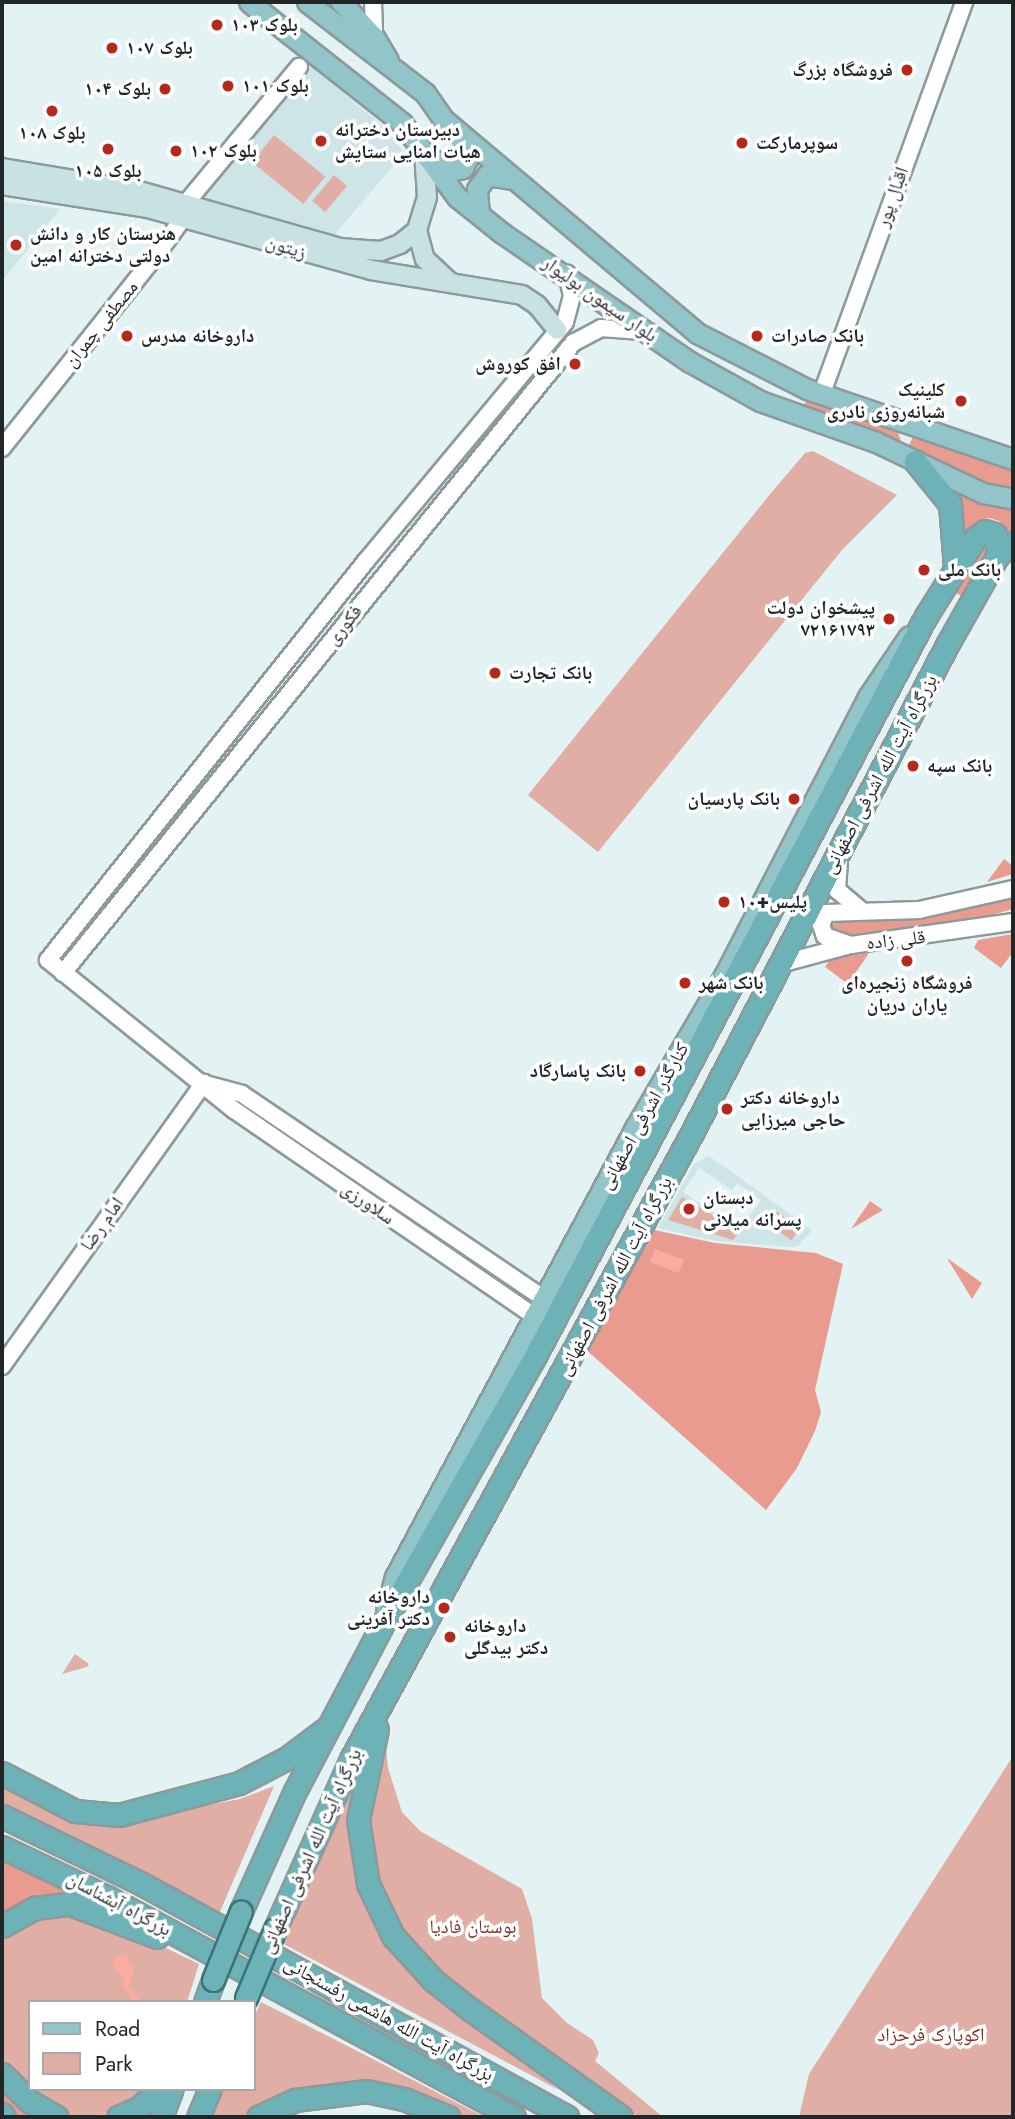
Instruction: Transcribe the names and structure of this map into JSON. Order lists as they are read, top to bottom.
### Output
{
  "streets": {
    "highway": ["بزرگراه آیت الله اشرفی اصفهانی", "بزرگراه آبشناسان", "بزرگراه آیت الله هاشمی رفسنجانی"],
    "main road": ["زیتون", "بلوار سیمون بولیوار", "کنارگذر اشرفی اصفهانی"],
    "street": [
      "اقبال پور",
      "مصطفی چمران",
      "فکوری",
      "قلی زاده",
      "سلاورزی",
      "امام رضا"
    ]
  },
  "crossings": [
    ["اقبال پور", "بلوار سیمون بولیوار"],
    ["زیتون", "مصطفی چمران"],
    ["زیتون", "فکوری"],
    ["بلوار سیمون بولیوار", "فکوری"],
    ["فکوری", "سلاورزی"],
    ["بزرگراه آیت الله اشرفی اصفهانی", "قلی زاده"],
    ["بزرگراه آیت الله اشرفی اصفهانی", "کنارگذر اشرفی اصفهانی"],
    ["کنارگذر اشرفی اصفهانی", "سلاورزی"],
    ["سلاورزی", "امام رضا"],
    ["بزرگراه آبشناسان", "بزرگراه آیت الله هاشمی رفسنجانی"]
  ],
  "parks": ["بوستان فادیا", "اکوپارک فرحزاد"],
  "places": [
    "بلوک ۱۰۳",
    "بلوک ۱۰۷",
    "فروشگاه بزرگ",
    "بلوک ۱۰۱",
    "بلوک ۱۰۴",
    "بلوک ۱۰۸",
    "دبیرستان دخترانه هیات امنایی ستایش",
    "سوپرمارکت",
    "بلوک ۱۰۵",
    "بلوک ۱۰۲",
    "هنرستان کار و دانش دولتی دخترانه امین",
    "داروخانه مدرس",
    "بانک صادرات",
    "افق کوروش",
    "کلینیک شبانه‌روزی نادری",
    "بانک ملی",
    "پیشخوان دولت ۷۲۱۶۱۷۹۳",
    "بانک تجارت",
    "بانک سپه",
    "بانک پارسیان",
    "پلیس+۱۰",
    "فروشگاه زنجیره‌ای یاران دریان",
    "بانک شهر",
    "بانک پاسارگاد",
    "داروخانه دکتر حاجی میرزایی",
    "دبستان پسرانه میلانی",
    "داروخانه دکتر آفرینی",
    "داروخانه دکتر بیدگلی"
  ],
  "legend": ["Road", "Park"]
}
